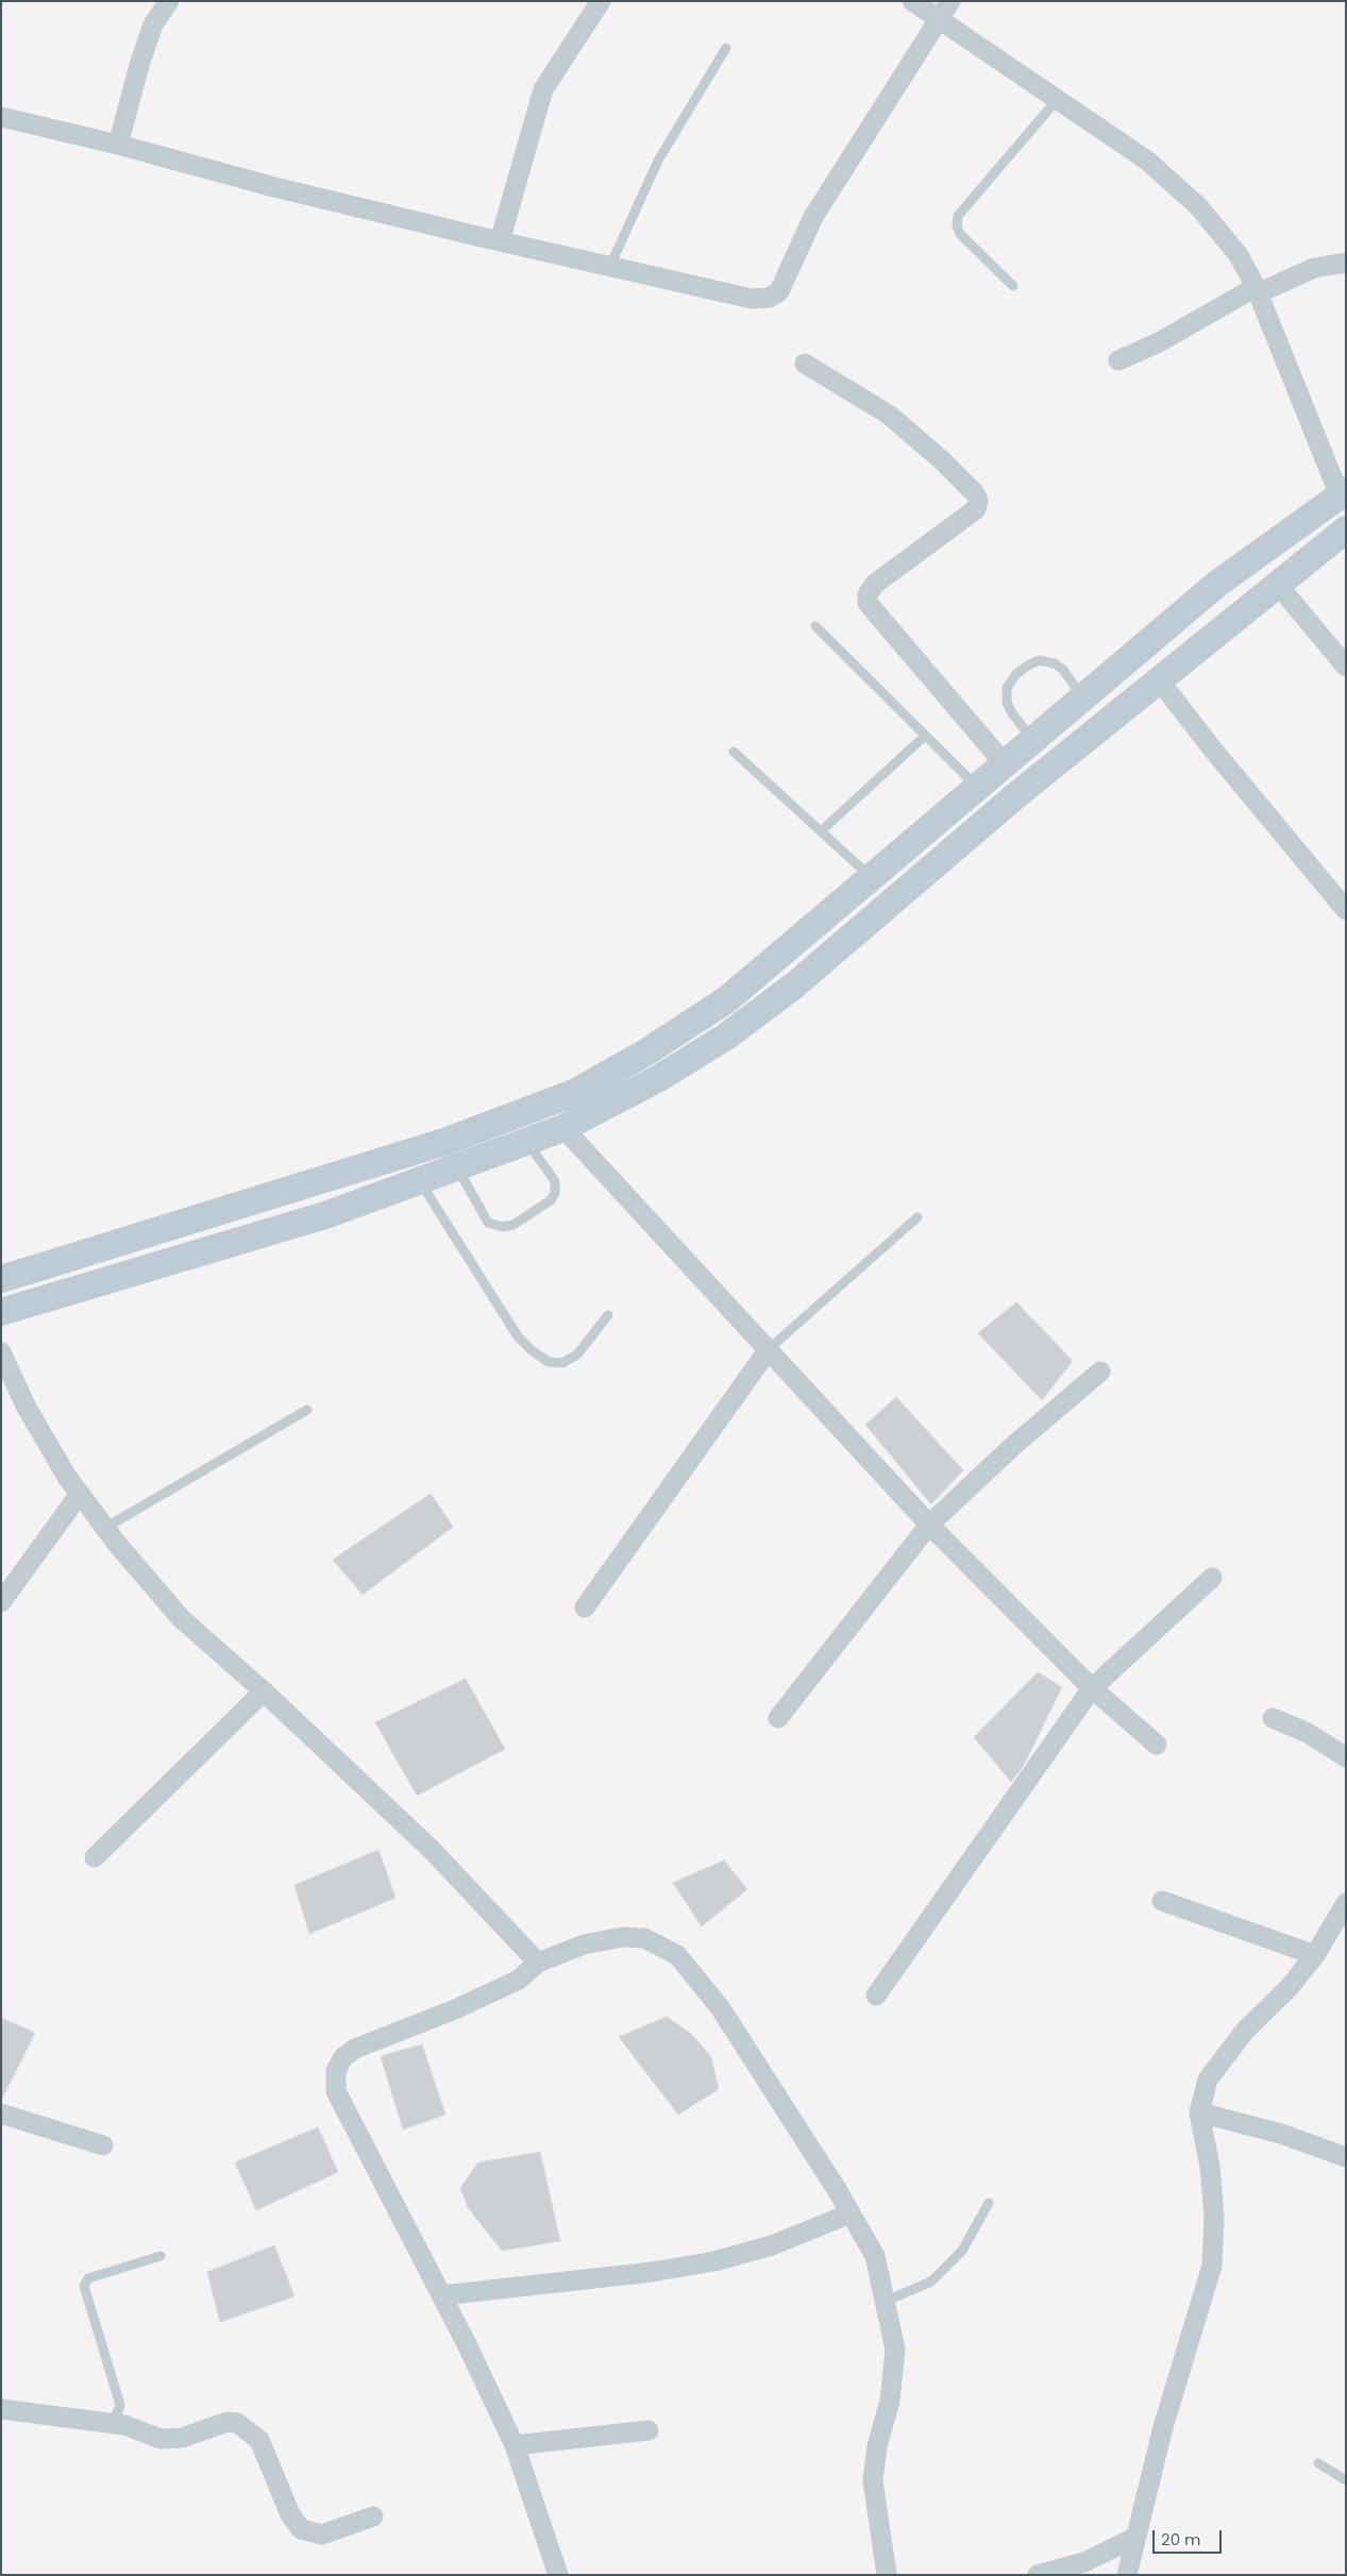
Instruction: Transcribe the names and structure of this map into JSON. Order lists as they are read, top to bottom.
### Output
{
  "scale_bar": "20 m"
}
